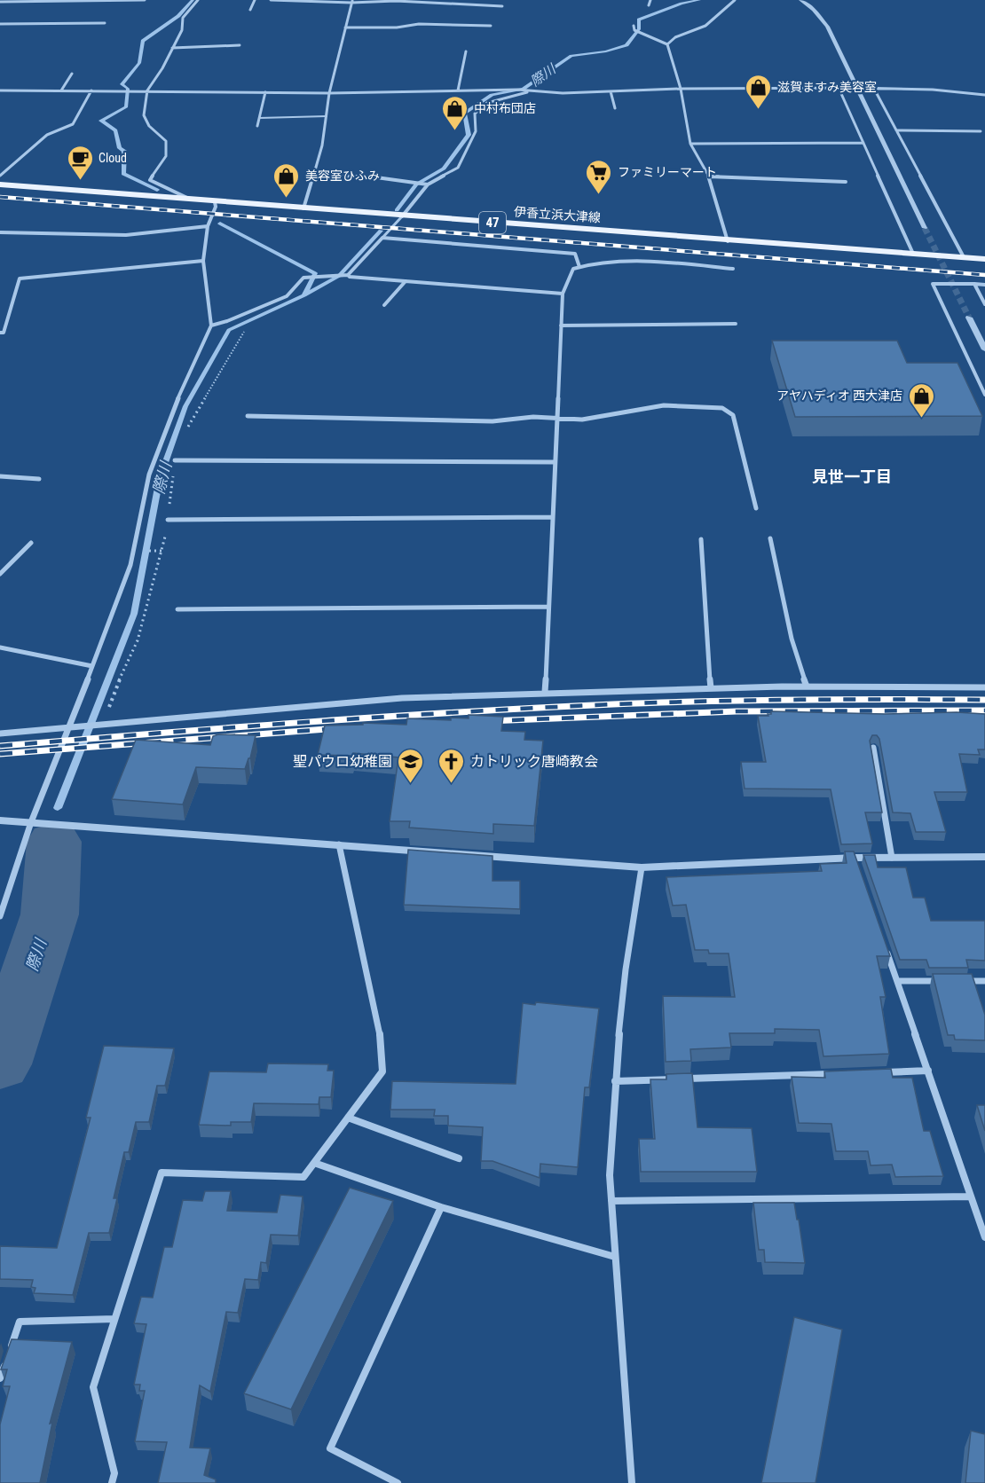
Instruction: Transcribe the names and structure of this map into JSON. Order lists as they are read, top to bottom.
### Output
{
  "streets": {
    "main road": ["伊香立浜大津線", "47"]
  },
  "districts": ["見世一丁目"],
  "water": ["際川"],
  "places": {
    "shop": [
      "滋賀ますみ美容室",
      "中村布団店",
      "美容室ひふみ",
      "アヤハディオ 西大津店"
    ],
    "cafe": ["Cloud"],
    "supermarket": ["ファミリーマート"],
    "school or university": ["聖パウロ幼稚園"],
    "church": ["カトリック唐崎教会"]
  }
}
